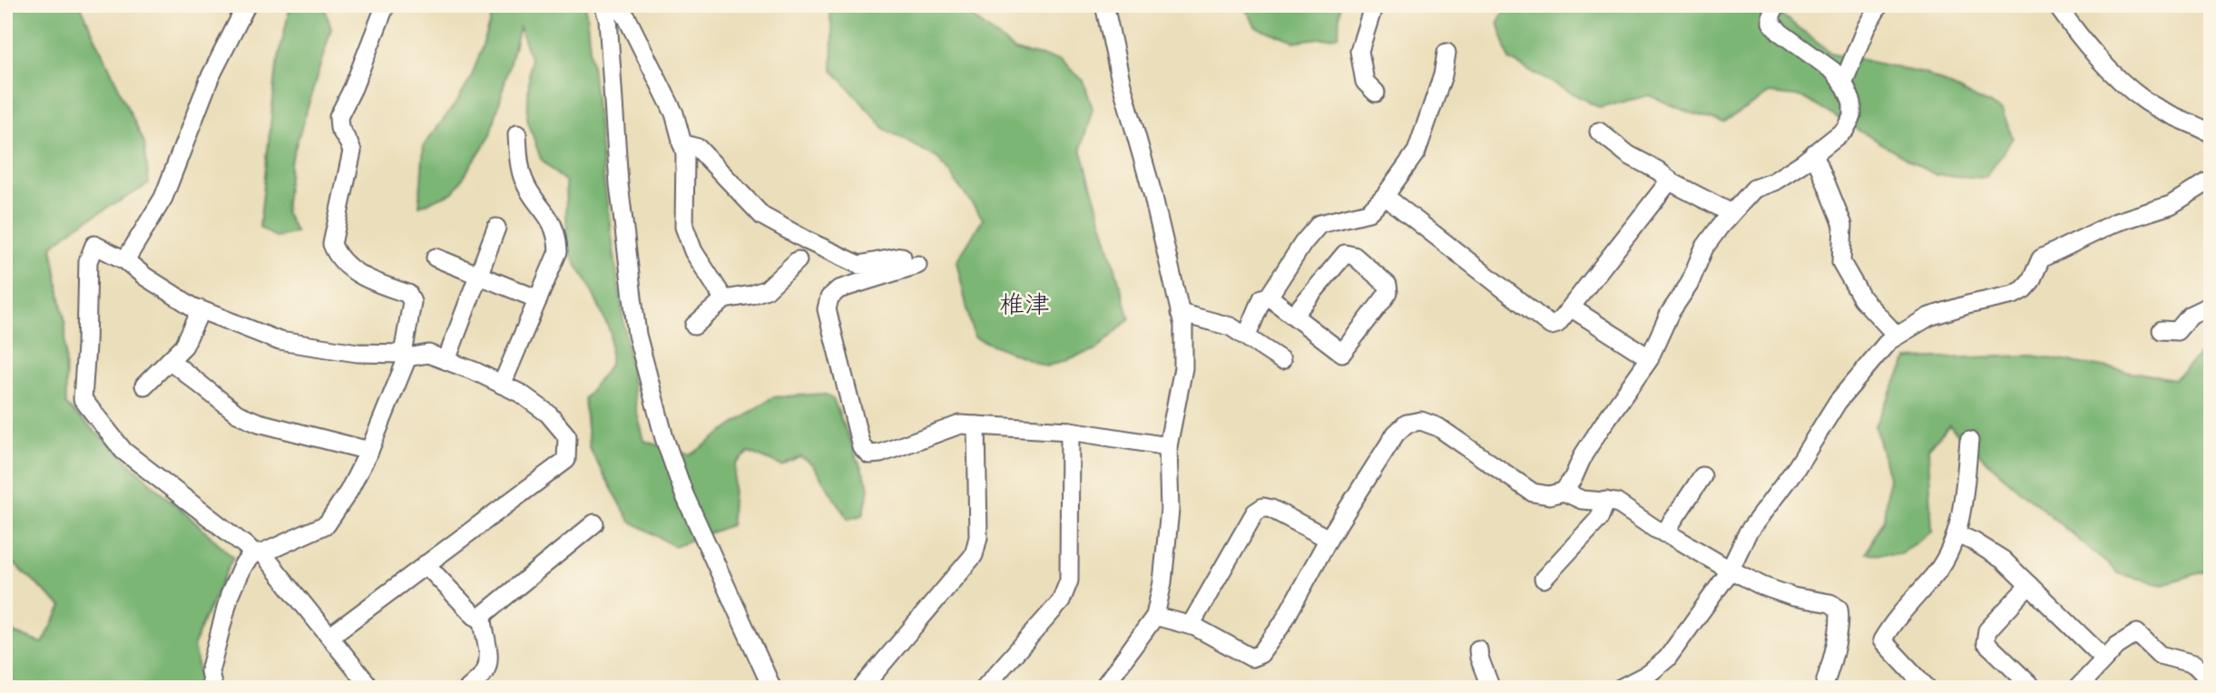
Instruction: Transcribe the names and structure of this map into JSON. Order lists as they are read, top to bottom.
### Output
{
  "districts": ["椎津"]
}
